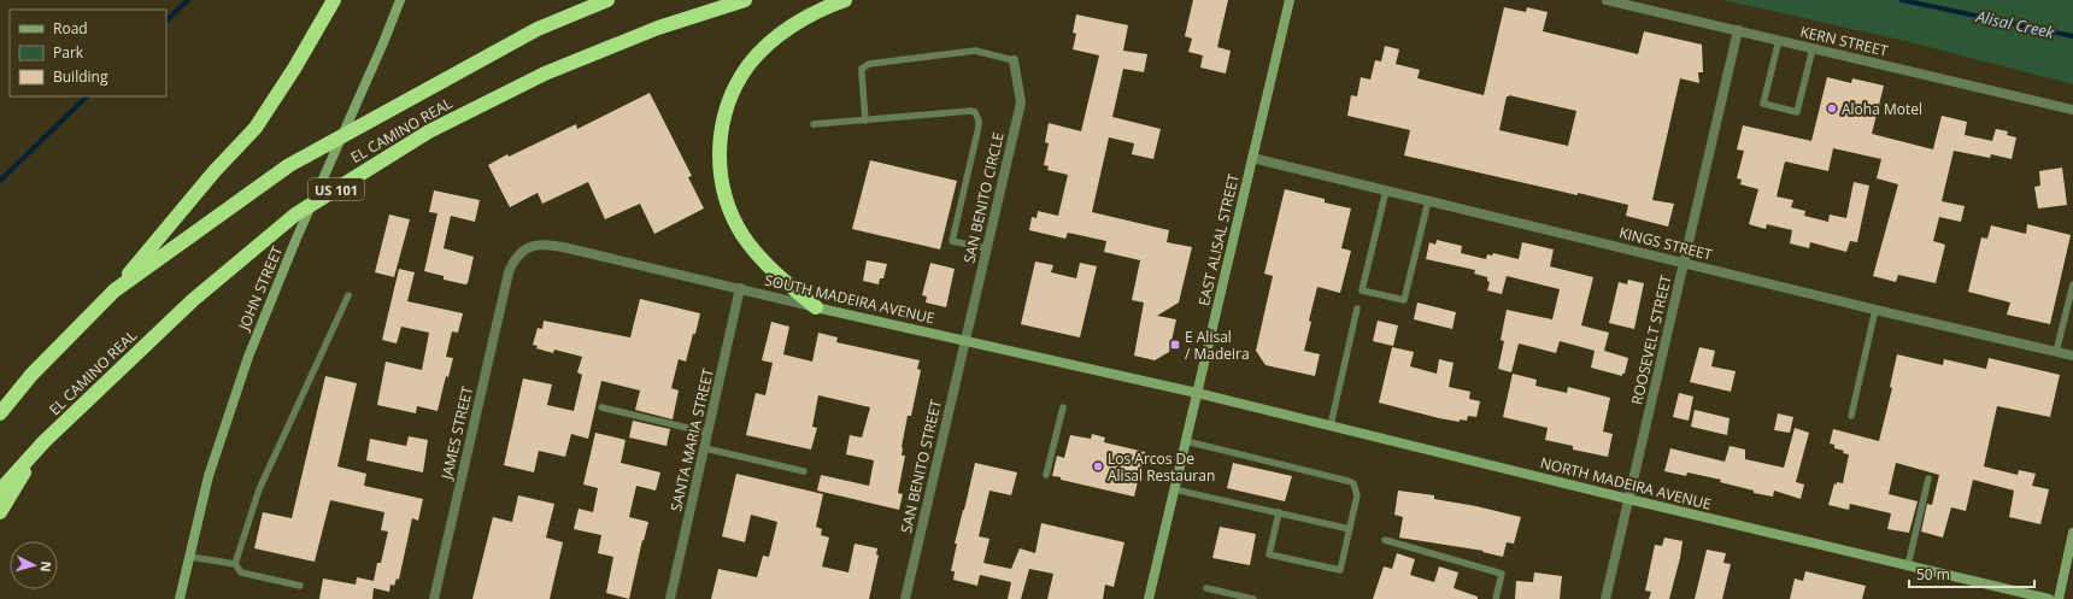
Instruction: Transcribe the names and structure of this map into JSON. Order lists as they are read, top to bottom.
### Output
{
  "streets": {
    "highway": ["EL CAMINO REAL", "US 101"],
    "main road": [
      "EAST ALISAL STREET",
      "JOHN STREET",
      "SOUTH MADEIRA AVENUE",
      "NORTH MADEIRA AVENUE"
    ],
    "street": [
      "KERN STREET",
      "SAN BENITO CIRCLE",
      "KINGS STREET",
      "ROOSEVELT STREET",
      "JAMES STREET",
      "SANTA MARIA STREET",
      "SAN BENITO STREET"
    ]
  },
  "crossings": [
    ["KERN STREET", "ROOSEVELT STREET"],
    ["SAN BENITO CIRCLE", "SOUTH MADEIRA AVENUE"],
    ["SAN BENITO CIRCLE", "SAN BENITO STREET"],
    ["EAST ALISAL STREET", "KINGS STREET"],
    ["EAST ALISAL STREET", "SOUTH MADEIRA AVENUE"],
    ["EAST ALISAL STREET", "NORTH MADEIRA AVENUE"],
    ["KINGS STREET", "ROOSEVELT STREET"],
    ["SOUTH MADEIRA AVENUE", "JAMES STREET"],
    ["SOUTH MADEIRA AVENUE", "SANTA MARIA STREET"],
    ["SOUTH MADEIRA AVENUE", "SAN BENITO STREET"],
    ["SOUTH MADEIRA AVENUE", "NORTH MADEIRA AVENUE"],
    ["ROOSEVELT STREET", "NORTH MADEIRA AVENUE"]
  ],
  "water": ["Alisal Creek"],
  "places": {
    "other": ["Aloha Motel", "Los Arcos De Alisal Restauran"],
    "transit": ["E Alisal / Madeira"]
  },
  "legend": ["Road", "Park", "Building"],
  "scale_bar": "50 m",
  "north": "right"
}
